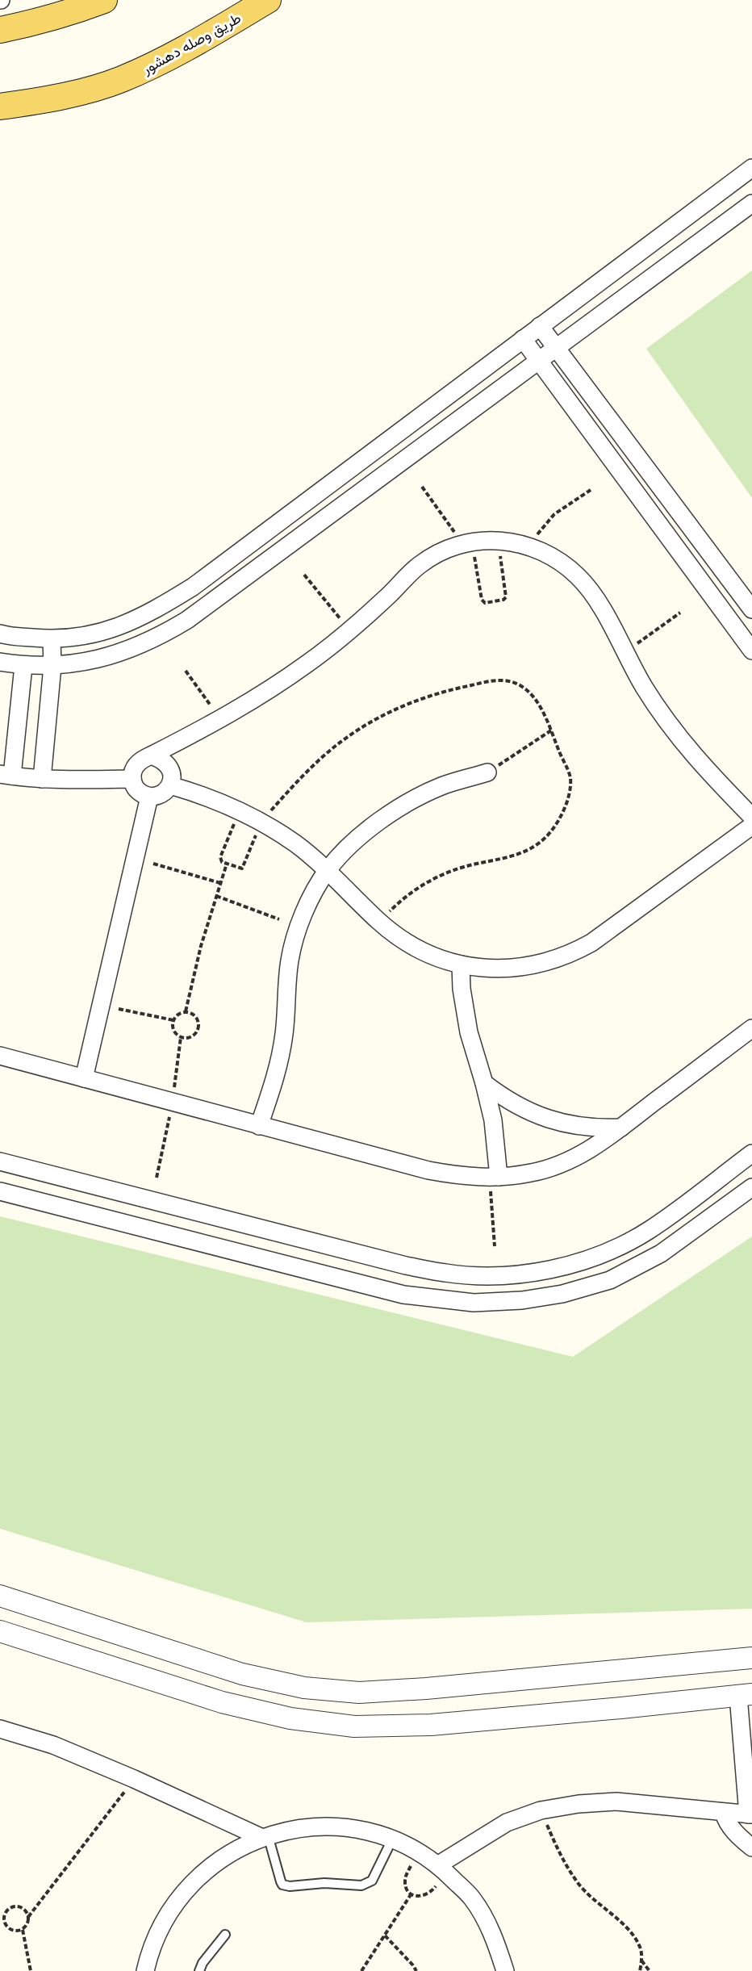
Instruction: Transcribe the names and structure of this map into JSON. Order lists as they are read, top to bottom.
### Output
{
  "streets": {
    "main road": ["طريق وصله دهشور"]
  }
}
